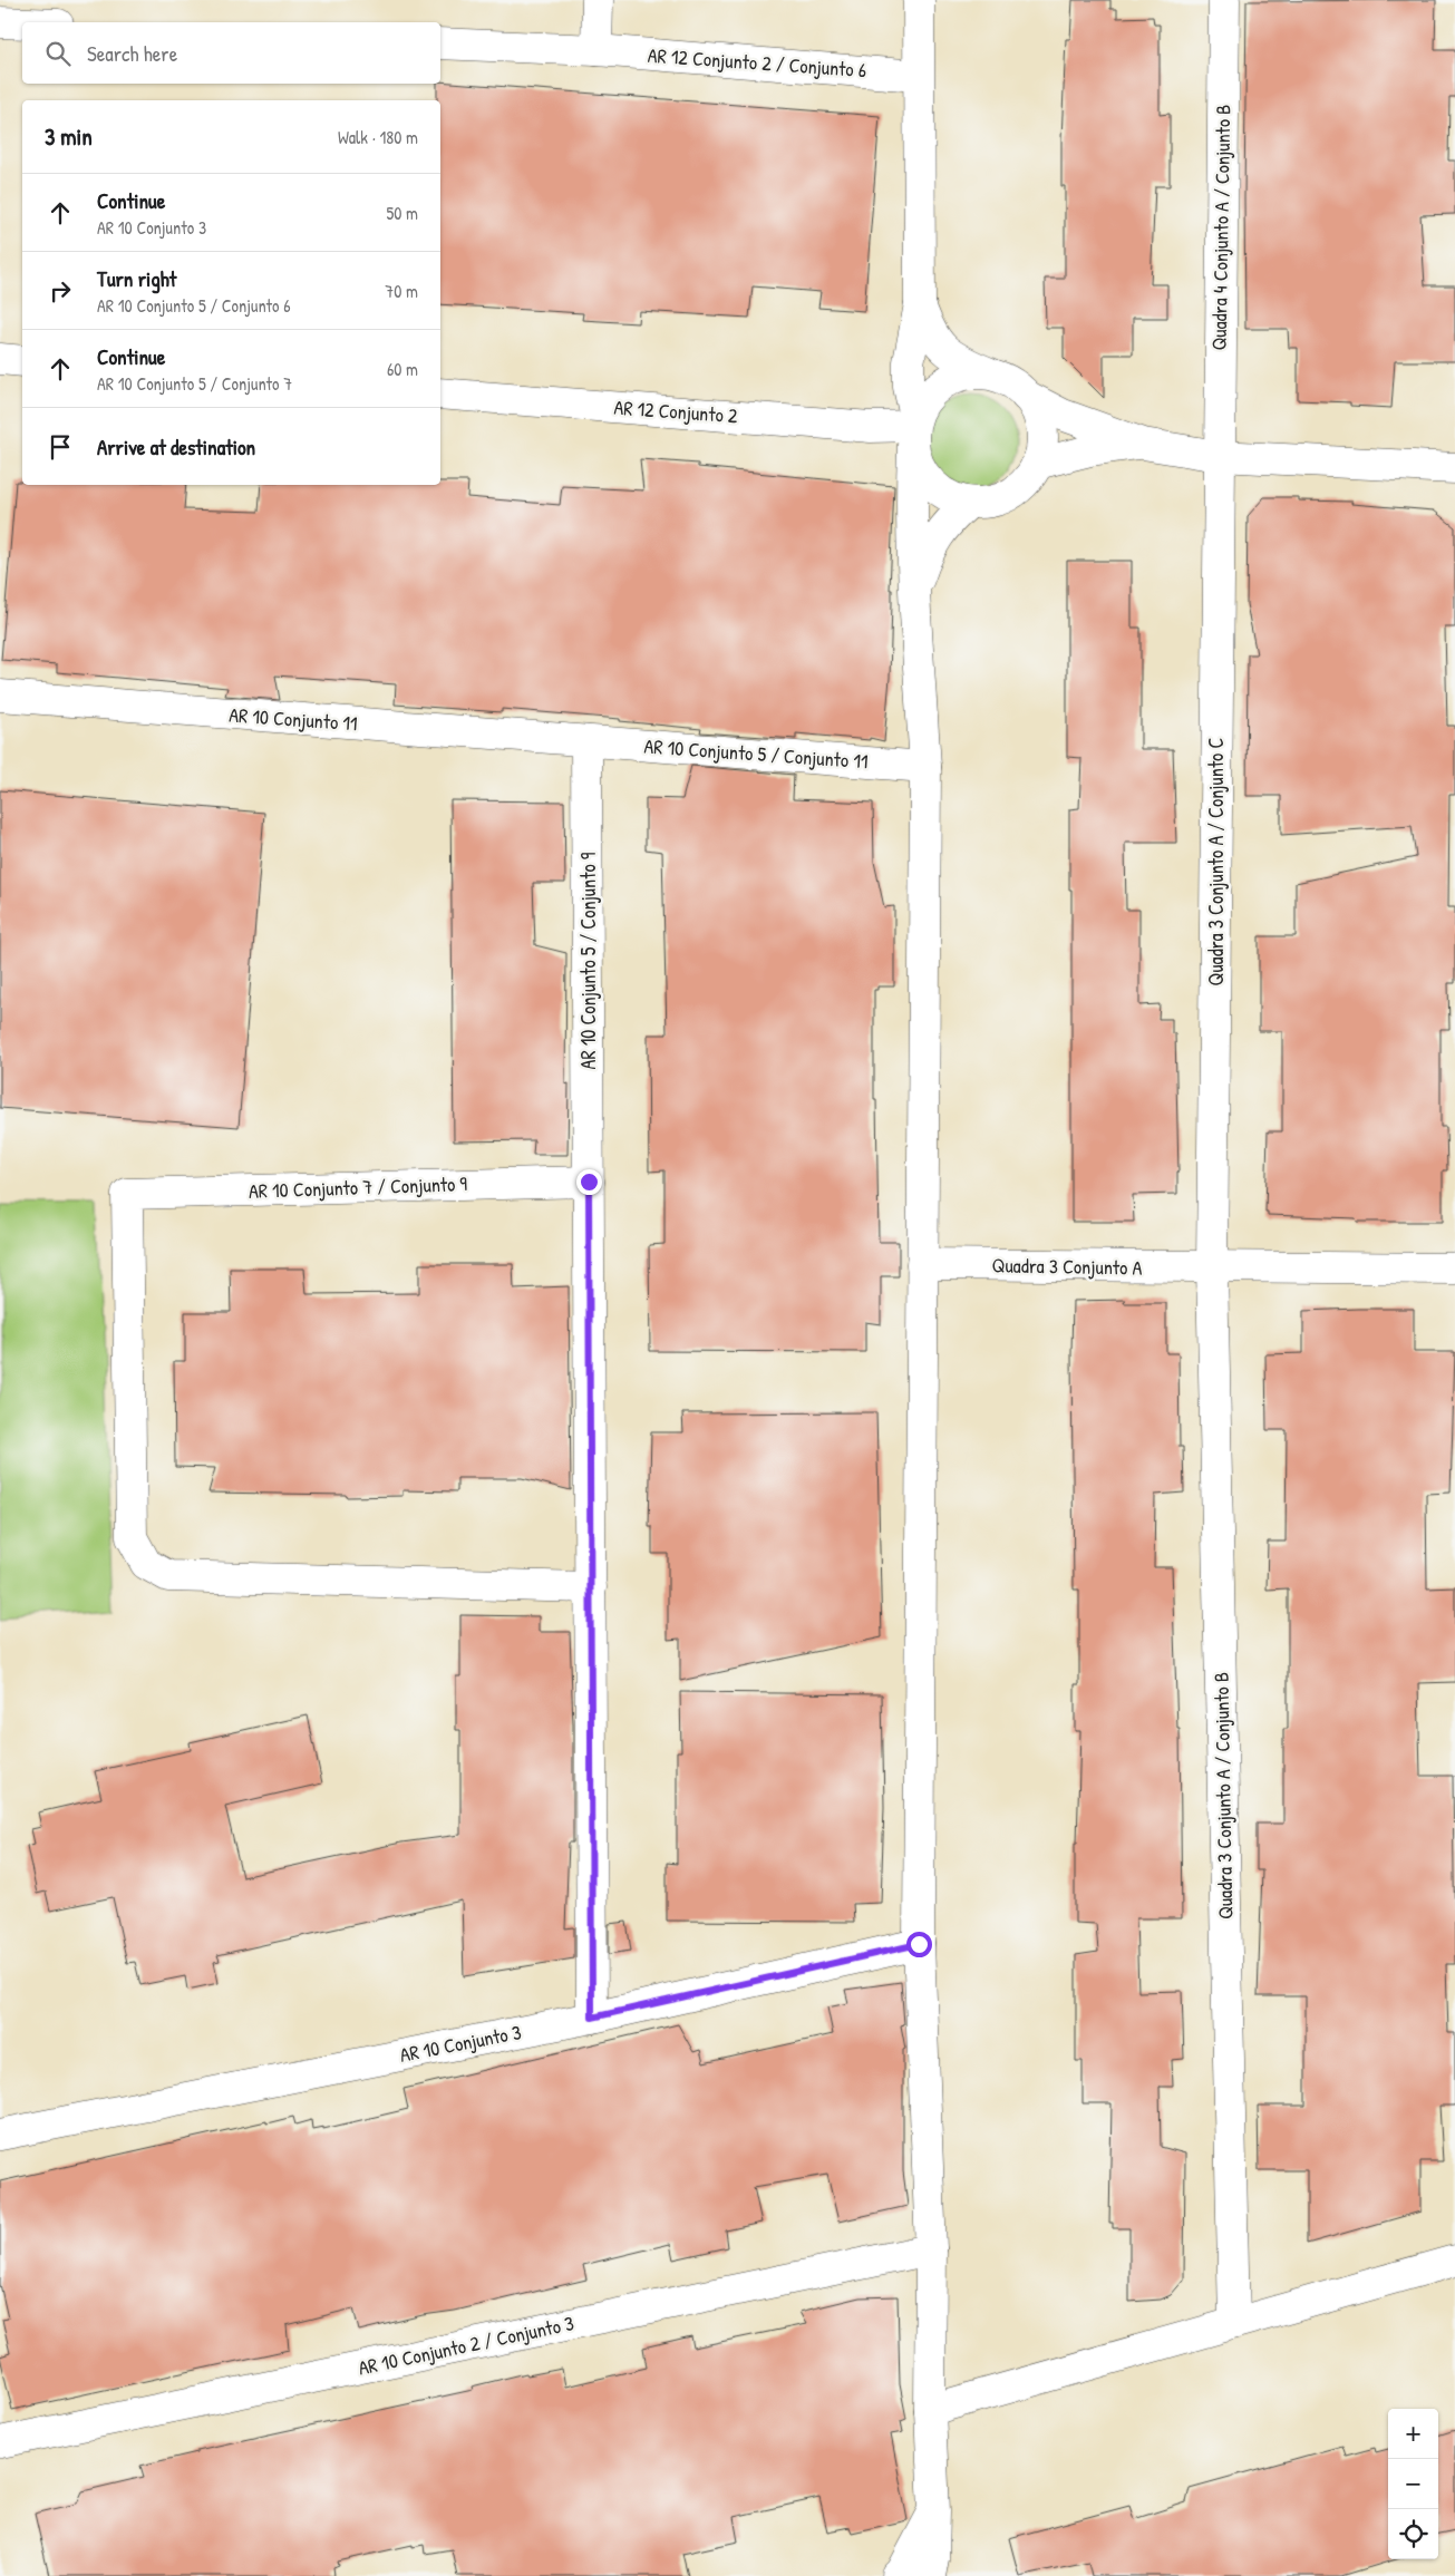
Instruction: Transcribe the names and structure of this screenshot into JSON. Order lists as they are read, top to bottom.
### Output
{
  "streets": {
    "street": [
      "AR 12 Conjunto 2 / Conjunto 6",
      "Quadra 4 Conjunto A / Conjunto B",
      "AR 12 Conjunto 2",
      "AR 10 Conjunto 11",
      "AR 10 Conjunto 5 / Conjunto 11",
      "Quadra 3 Conjunto A / Conjunto C",
      "AR 10 Conjunto 5 / Conjunto 9",
      "AR 10 Conjunto 7 / Conjunto 9",
      "Quadra 3 Conjunto A",
      "Quadra 3 Conjunto A / Conjunto B",
      "AR 10 Conjunto 3",
      "AR 10 Conjunto 2 / Conjunto 3"
    ]
  },
  "crossings": [
    ["Quadra 4 Conjunto A / Conjunto B", "Quadra 3 Conjunto A / Conjunto C"],
    ["AR 10 Conjunto 11", "AR 10 Conjunto 5 / Conjunto 11"],
    ["AR 10 Conjunto 11", "AR 10 Conjunto 5 / Conjunto 9"],
    ["AR 10 Conjunto 5 / Conjunto 11", "AR 10 Conjunto 5 / Conjunto 9"],
    ["Quadra 3 Conjunto A / Conjunto C", "Quadra 3 Conjunto A"],
    ["Quadra 3 Conjunto A / Conjunto C", "Quadra 3 Conjunto A / Conjunto B"],
    ["AR 10 Conjunto 5 / Conjunto 9", "AR 10 Conjunto 7 / Conjunto 9"],
    ["AR 10 Conjunto 5 / Conjunto 9", "AR 10 Conjunto 3"],
    ["Quadra 3 Conjunto A", "Quadra 3 Conjunto A / Conjunto B"]
  ],
  "page": {
    "search": "Search here",
    "heading": ["3 min", "Walk · 180 m"],
    "list": [
      ["Continue", "AR 10 Conjunto 3", "50 m"],
      ["Turn right", "AR 10 Conjunto 5 / Conjunto 6", "70 m"],
      ["Continue", "AR 10 Conjunto 5 / Conjunto 7", "60 m"],
      "Arrive at destination"
    ],
    "map_buttons": ["+", "−"]
  }
}
